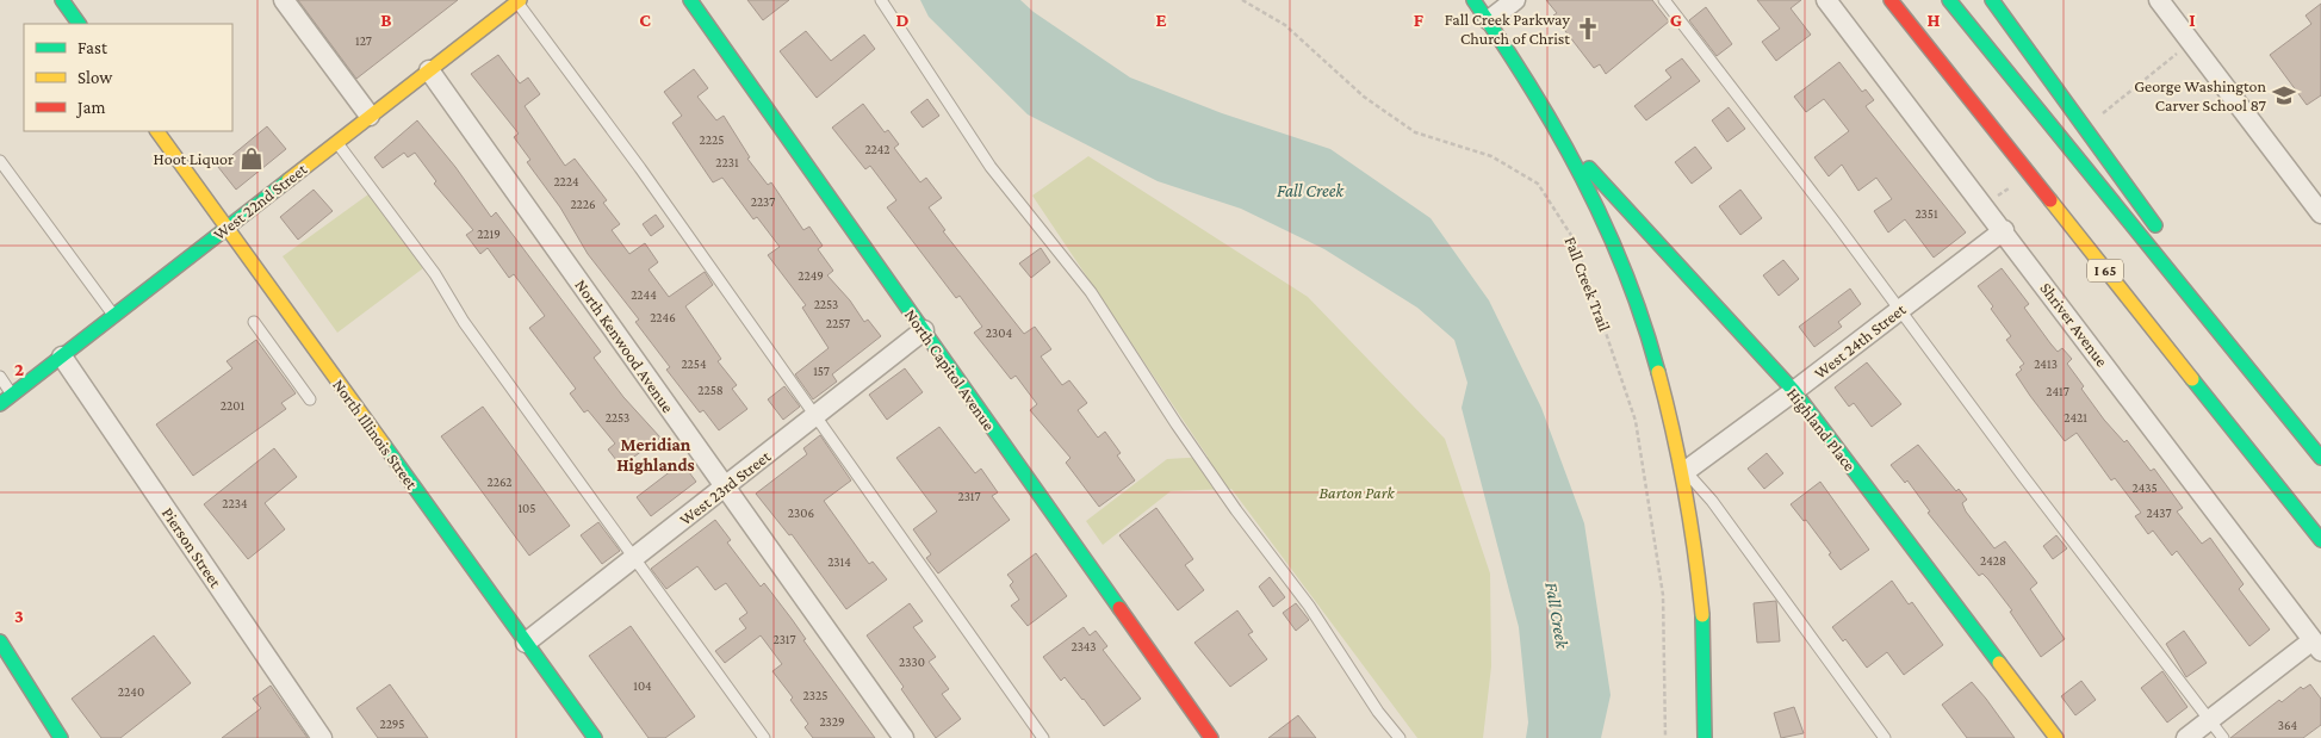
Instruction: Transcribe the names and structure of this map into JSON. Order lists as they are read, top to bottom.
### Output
{
  "streets": {
    "main road": [
      "West 22nd Street",
      "I 65",
      "North Capitol Avenue",
      "Highland Place",
      "North Illinois Street"
    ],
    "street": [
      "Shriver Avenue",
      "West 24th Street",
      "North Kenwood Avenue",
      "West 23rd Street",
      "Pierson Street"
    ],
    "path": ["Fall Creek Trail"]
  },
  "crossings": [
    ["West 22nd Street", "North Kenwood Avenue"],
    ["West 22nd Street", "North Illinois Street"],
    ["West 22nd Street", "Pierson Street"],
    ["Shriver Avenue", "West 24th Street"],
    ["West 24th Street", "Highland Place"],
    ["North Kenwood Avenue", "West 23rd Street"],
    ["North Capitol Avenue", "West 23rd Street"],
    ["North Illinois Street", "West 23rd Street"]
  ],
  "districts": ["Meridian Highlands"],
  "water": ["Fall Creek"],
  "parks": ["Barton Park"],
  "places": {
    "church": ["Fall Creek Parkway Church of Christ"],
    "school or university": ["George Washington Carver School 87"],
    "shop": ["Hoot Liquor"]
  },
  "house_numbers": [
    "127",
    "2225",
    "2242",
    "2231",
    "2224",
    "2237",
    "2226",
    "2351",
    "2219",
    "2249",
    "2244",
    "2253",
    "2246",
    "2257",
    "2304",
    "2254",
    "2413",
    "157",
    "2258",
    "2417",
    "2201",
    "2253",
    "2421",
    "2262",
    "2435",
    "2317",
    "2234",
    "105",
    "2306",
    "2437",
    "2428",
    "2314",
    "2317",
    "2343",
    "2330",
    "104",
    "2240",
    "2325",
    "2329",
    "2295",
    "364"
  ],
  "legend": ["Fast", "Slow", "Jam"],
  "grid": {
    "columns": [
      "B",
      "C",
      "D",
      "E",
      "F",
      "G",
      "H",
      "I"
    ],
    "rows": ["2", "3"]
  }
}
